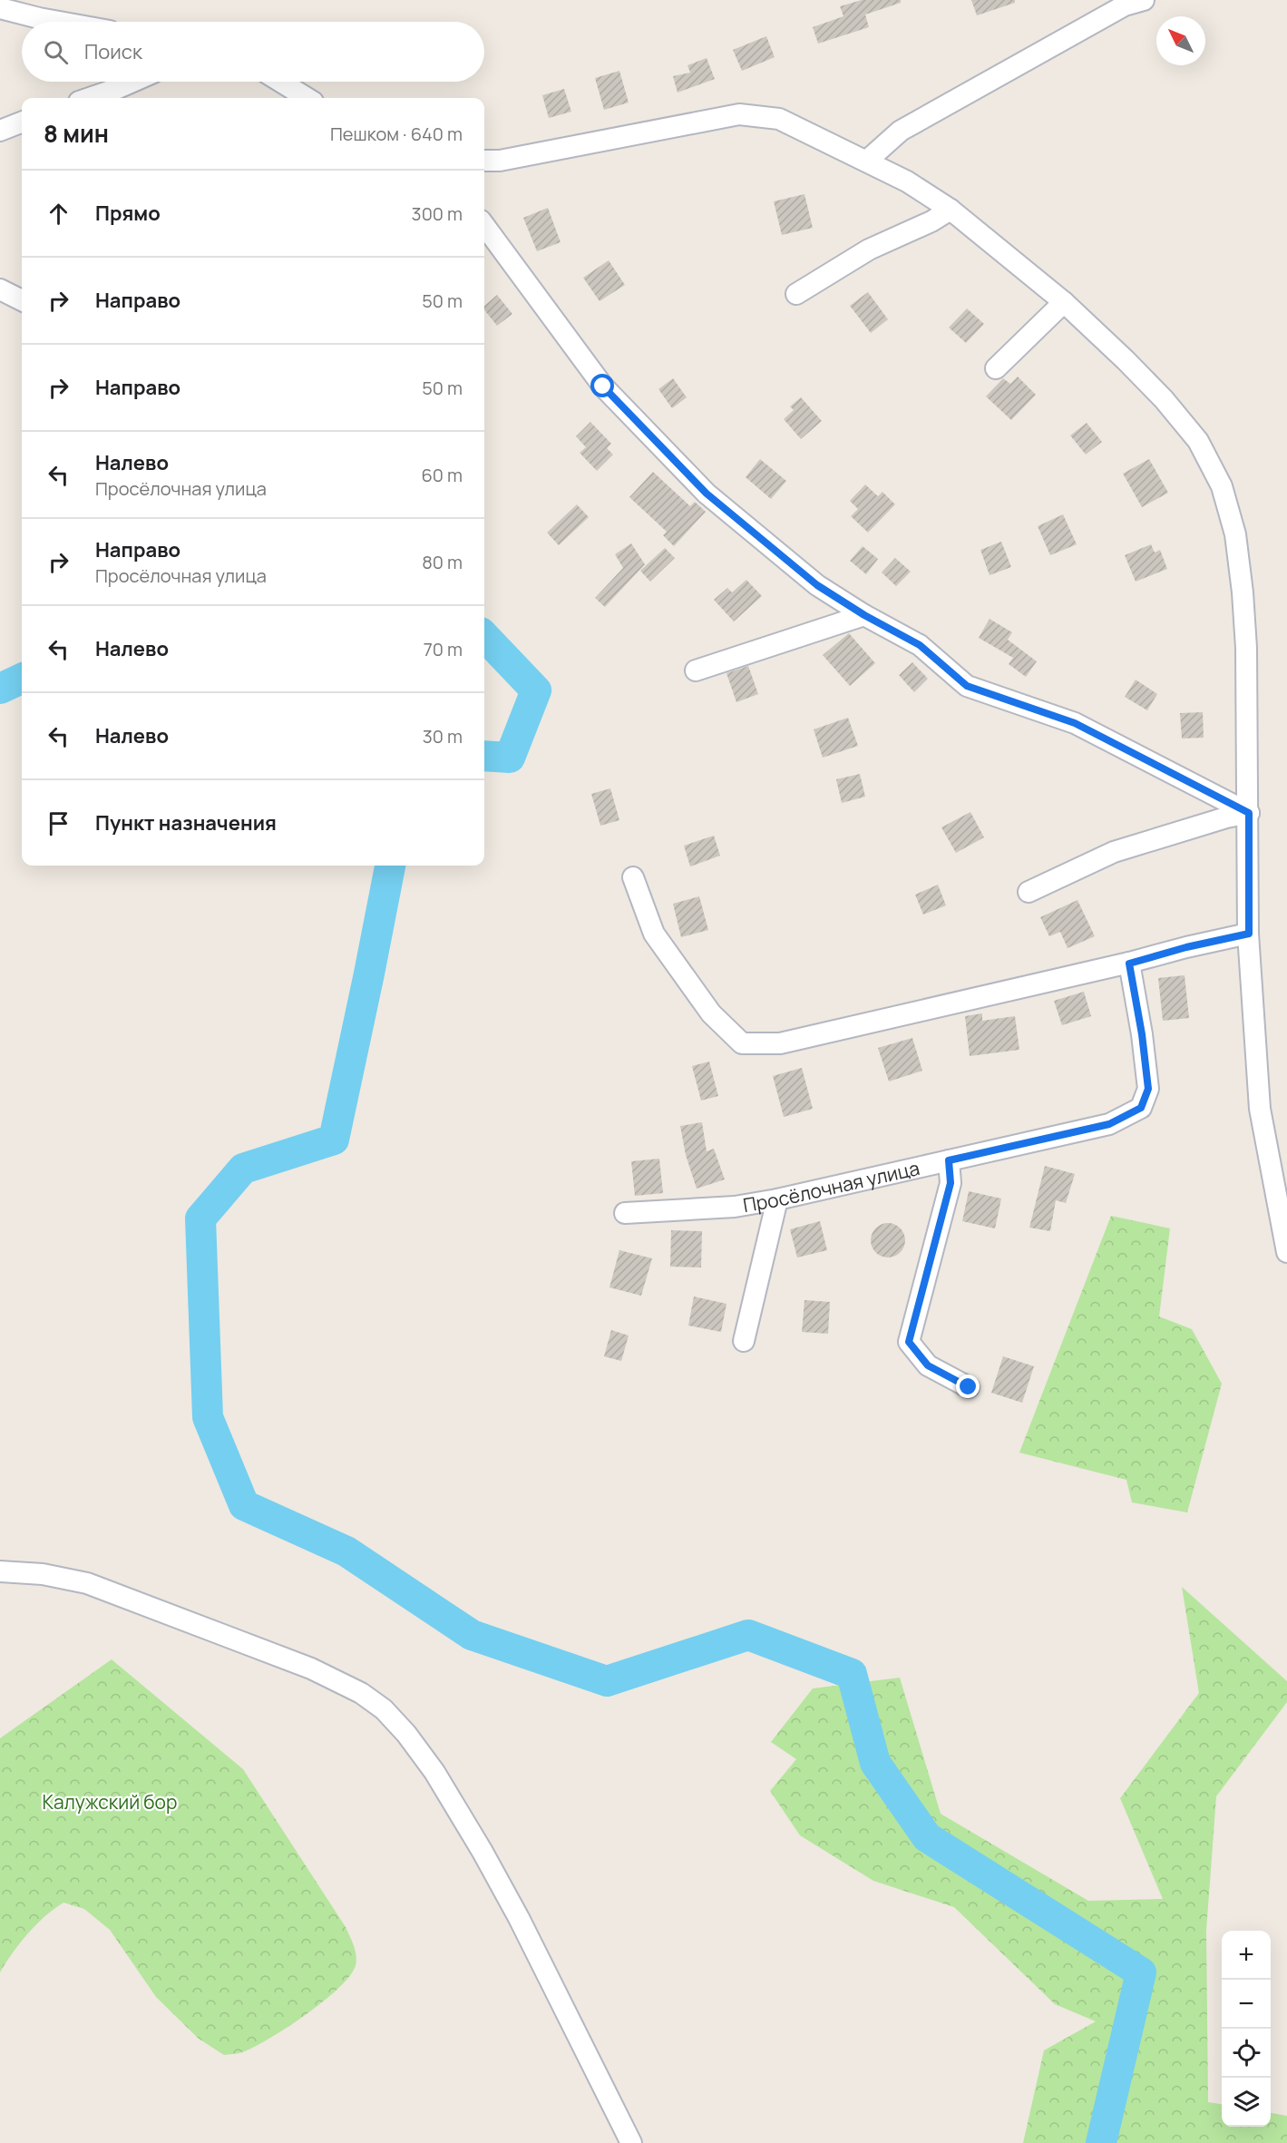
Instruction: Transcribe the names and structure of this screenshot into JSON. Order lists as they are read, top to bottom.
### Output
{
  "streets": {
    "street": ["Просёлочная улица"]
  },
  "parks": ["Калужский бор"],
  "north": "top left",
  "page": {
    "search": "Поиск",
    "heading": ["8 мин", "Пешком · 640 m"],
    "list": [
      ["Прямо", "300 m"],
      ["Направо", "50 m"],
      ["Направо", "50 m"],
      ["Налево", "Просёлочная улица", "60 m"],
      ["Направо", "Просёлочная улица", "80 m"],
      ["Налево", "70 m"],
      ["Налево", "30 m"],
      "Пункт назначения"
    ],
    "map_buttons": ["+", "−"]
  }
}
